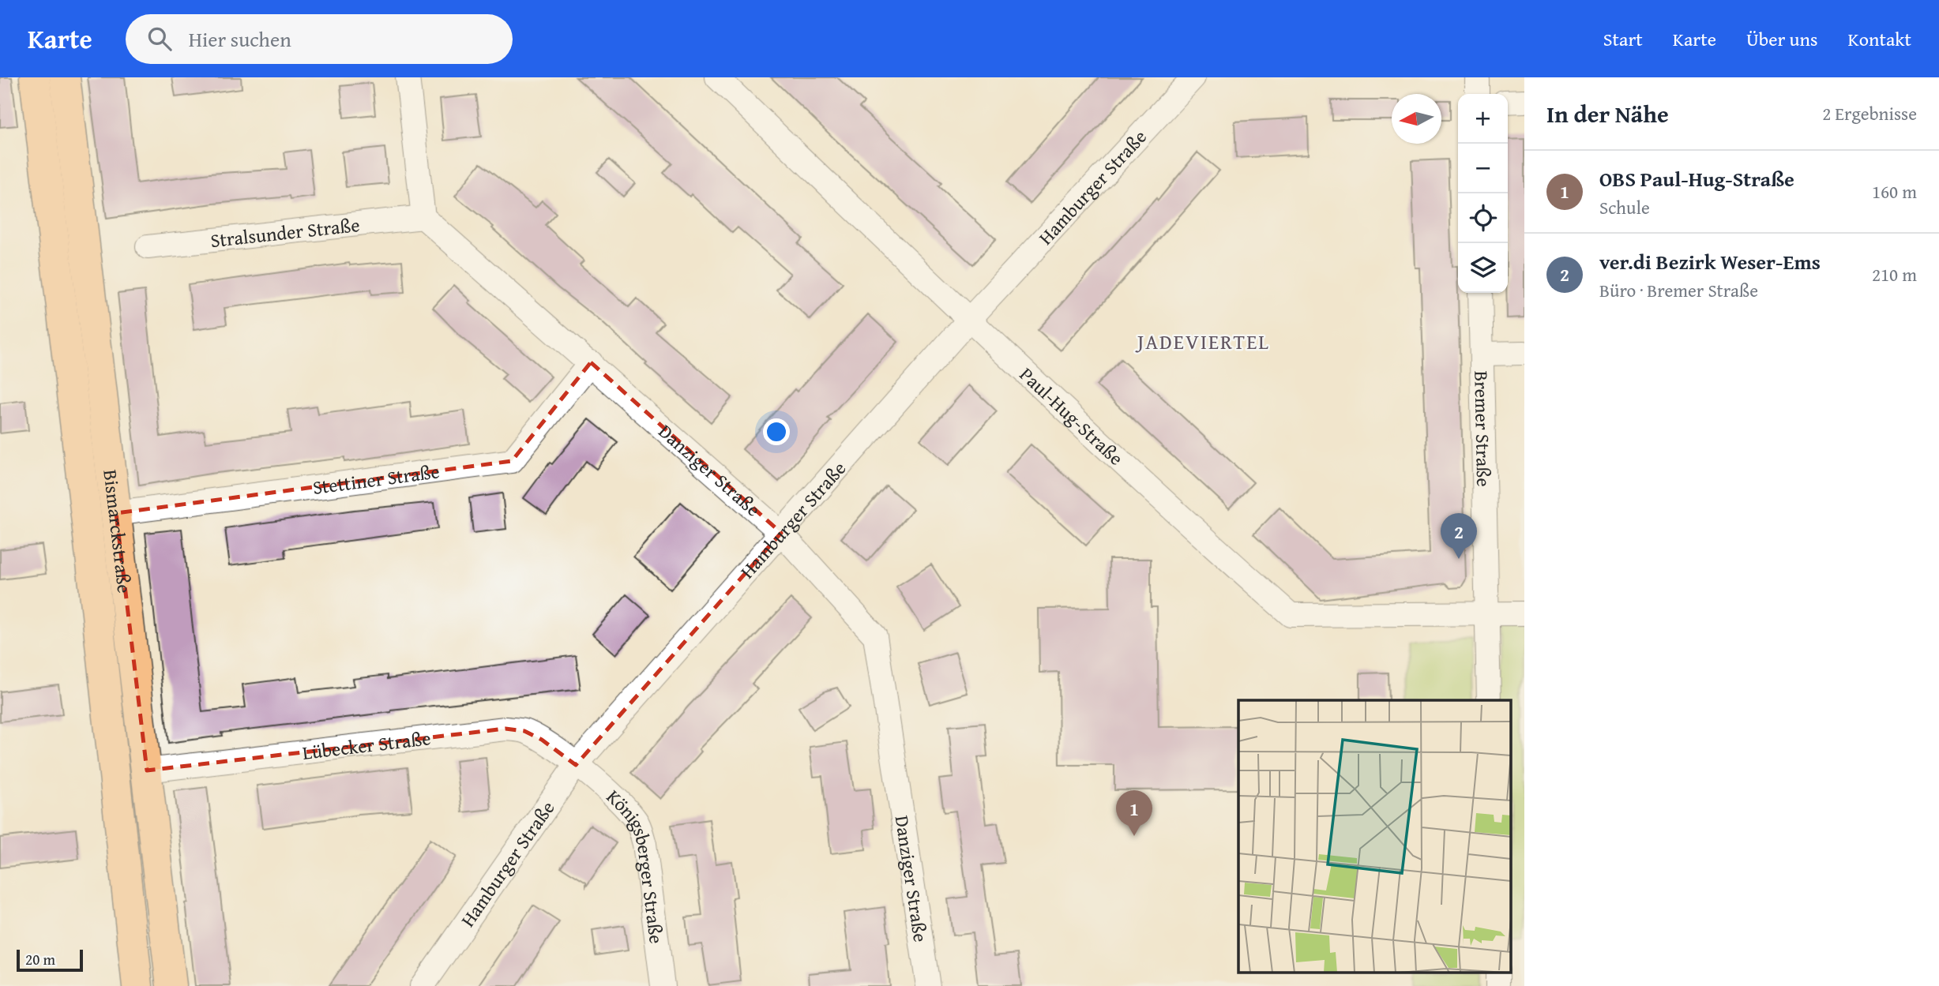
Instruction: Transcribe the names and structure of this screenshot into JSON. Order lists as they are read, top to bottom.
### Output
{
  "streets": {
    "main road": ["Bismarckstraße"],
    "street": [
      "Hamburger Straße",
      "Stralsunder Straße",
      "Paul-Hug-Straße",
      "Bremer Straße",
      "Danziger Straße",
      "Stettiner Straße",
      "Lübecker Straße",
      "Königsberger Straße"
    ]
  },
  "crossings": [
    ["Hamburger Straße", "Paul-Hug-Straße"],
    ["Hamburger Straße", "Danziger Straße"],
    ["Hamburger Straße", "Lübecker Straße"],
    ["Hamburger Straße", "Königsberger Straße"],
    ["Stralsunder Straße", "Danziger Straße"],
    ["Paul-Hug-Straße", "Bremer Straße"],
    ["Danziger Straße", "Stettiner Straße"],
    ["Stettiner Straße", "Bismarckstraße"],
    ["Bismarckstraße", "Lübecker Straße"],
    ["Lübecker Straße", "Königsberger Straße"]
  ],
  "districts": ["JADEVIERTEL"],
  "scale_bar": "20 m",
  "north": "left",
  "page": {
    "header": "Karte",
    "search": "Hier suchen",
    "nav": [
      "Start",
      "Karte",
      "Über uns",
      "Kontakt"
    ],
    "heading": ["In der Nähe", "2 Ergebnisse"],
    "map_buttons": ["+", "−"],
    "list": [
      {
        "mark": "1",
        "name": "OBS Paul-Hug-Straße",
        "note": "Schule",
        "value": "160 m"
      },
      {
        "mark": "2",
        "name": "ver.di Bezirk Weser-Ems",
        "note": "Büro · Bremer Straße",
        "value": "210 m"
      }
    ],
    "pins": ["2", "1"],
    "scale": "20 m"
  }
}
